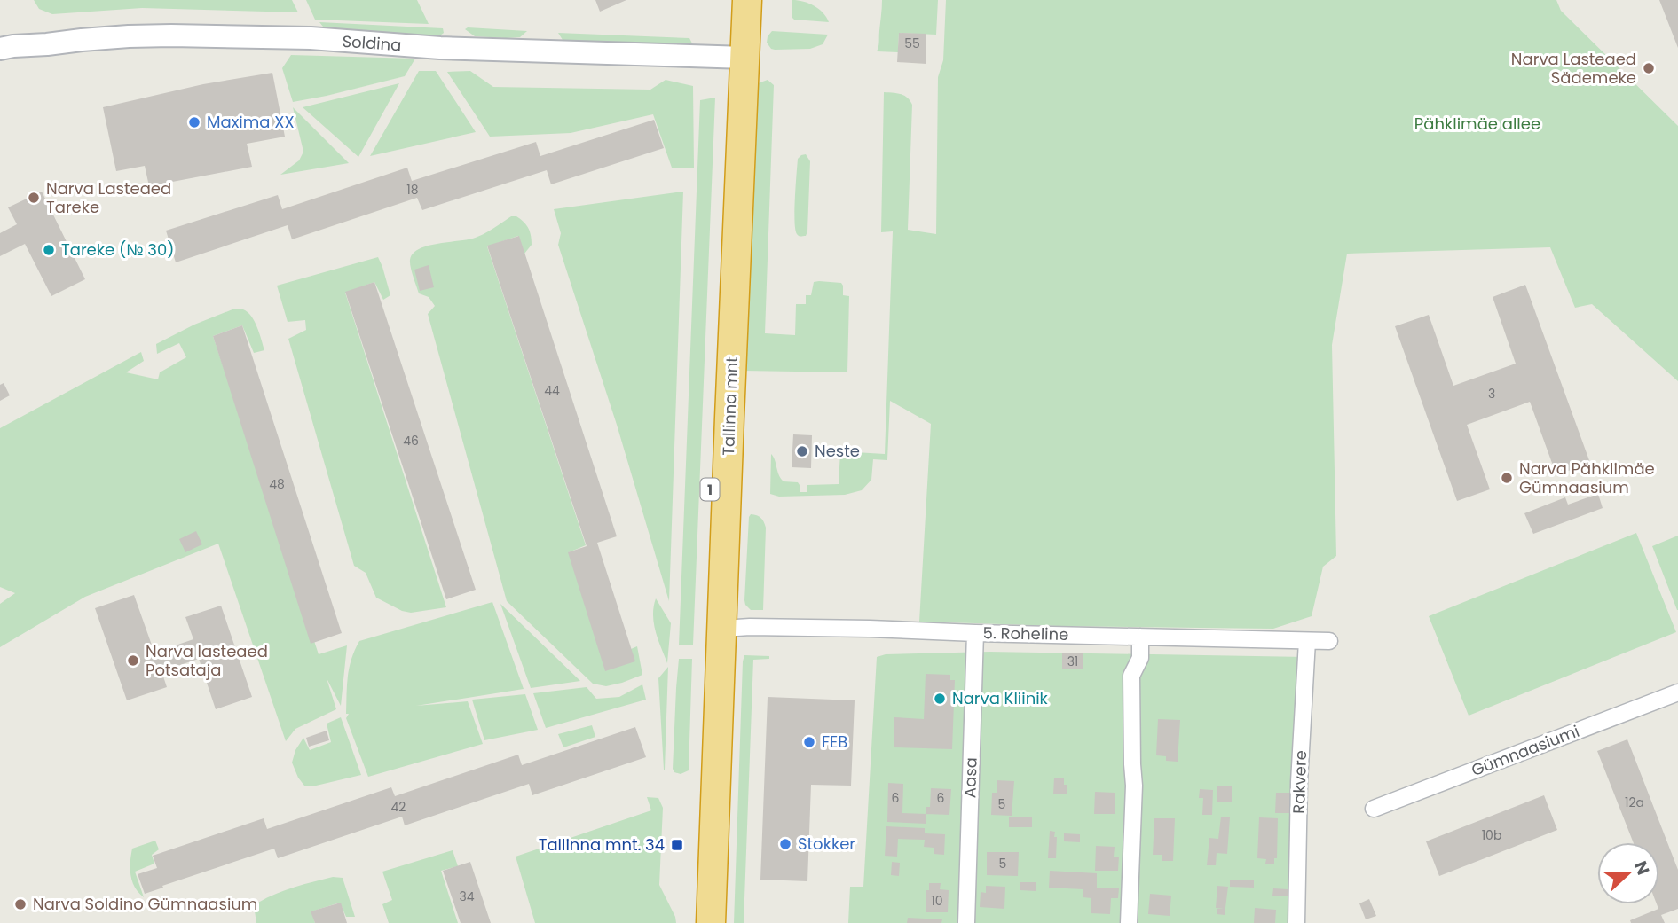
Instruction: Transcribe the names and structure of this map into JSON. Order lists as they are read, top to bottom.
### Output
{
  "streets": {
    "highway": ["Tallinna mnt", "1"],
    "street": [
      "Soldina",
      "5. Roheline",
      "Gümnaasiumi",
      "Aasa",
      "Rakvere"
    ]
  },
  "crossings": [
    ["Soldina", "Tallinna mnt"],
    ["Tallinna mnt", "5. Roheline"],
    ["5. Roheline", "Aasa"],
    ["5. Roheline", "Rakvere"]
  ],
  "parks": ["Pähklimäe allee"],
  "places": {
    "other": [
      "Narva Lasteaed Sädemeke",
      "Maxima XX",
      "Narva Lasteaed Tareke",
      "Tareke (№ 30)",
      "Neste",
      "Narva Pähklimäe Gümnaasium",
      "Narva lasteaed Potsataja",
      "Narva Kliinik",
      "FEB",
      "Stokker",
      "Narva Soldino Gümnaasium"
    ],
    "transit": ["Tallinna mnt. 34"]
  },
  "house_numbers": [
    "55",
    "18",
    "44",
    "3",
    "46",
    "48",
    "31",
    "6",
    "6",
    "12a",
    "5",
    "42",
    "10b",
    "5",
    "34",
    "10"
  ],
  "north": "right"
}
